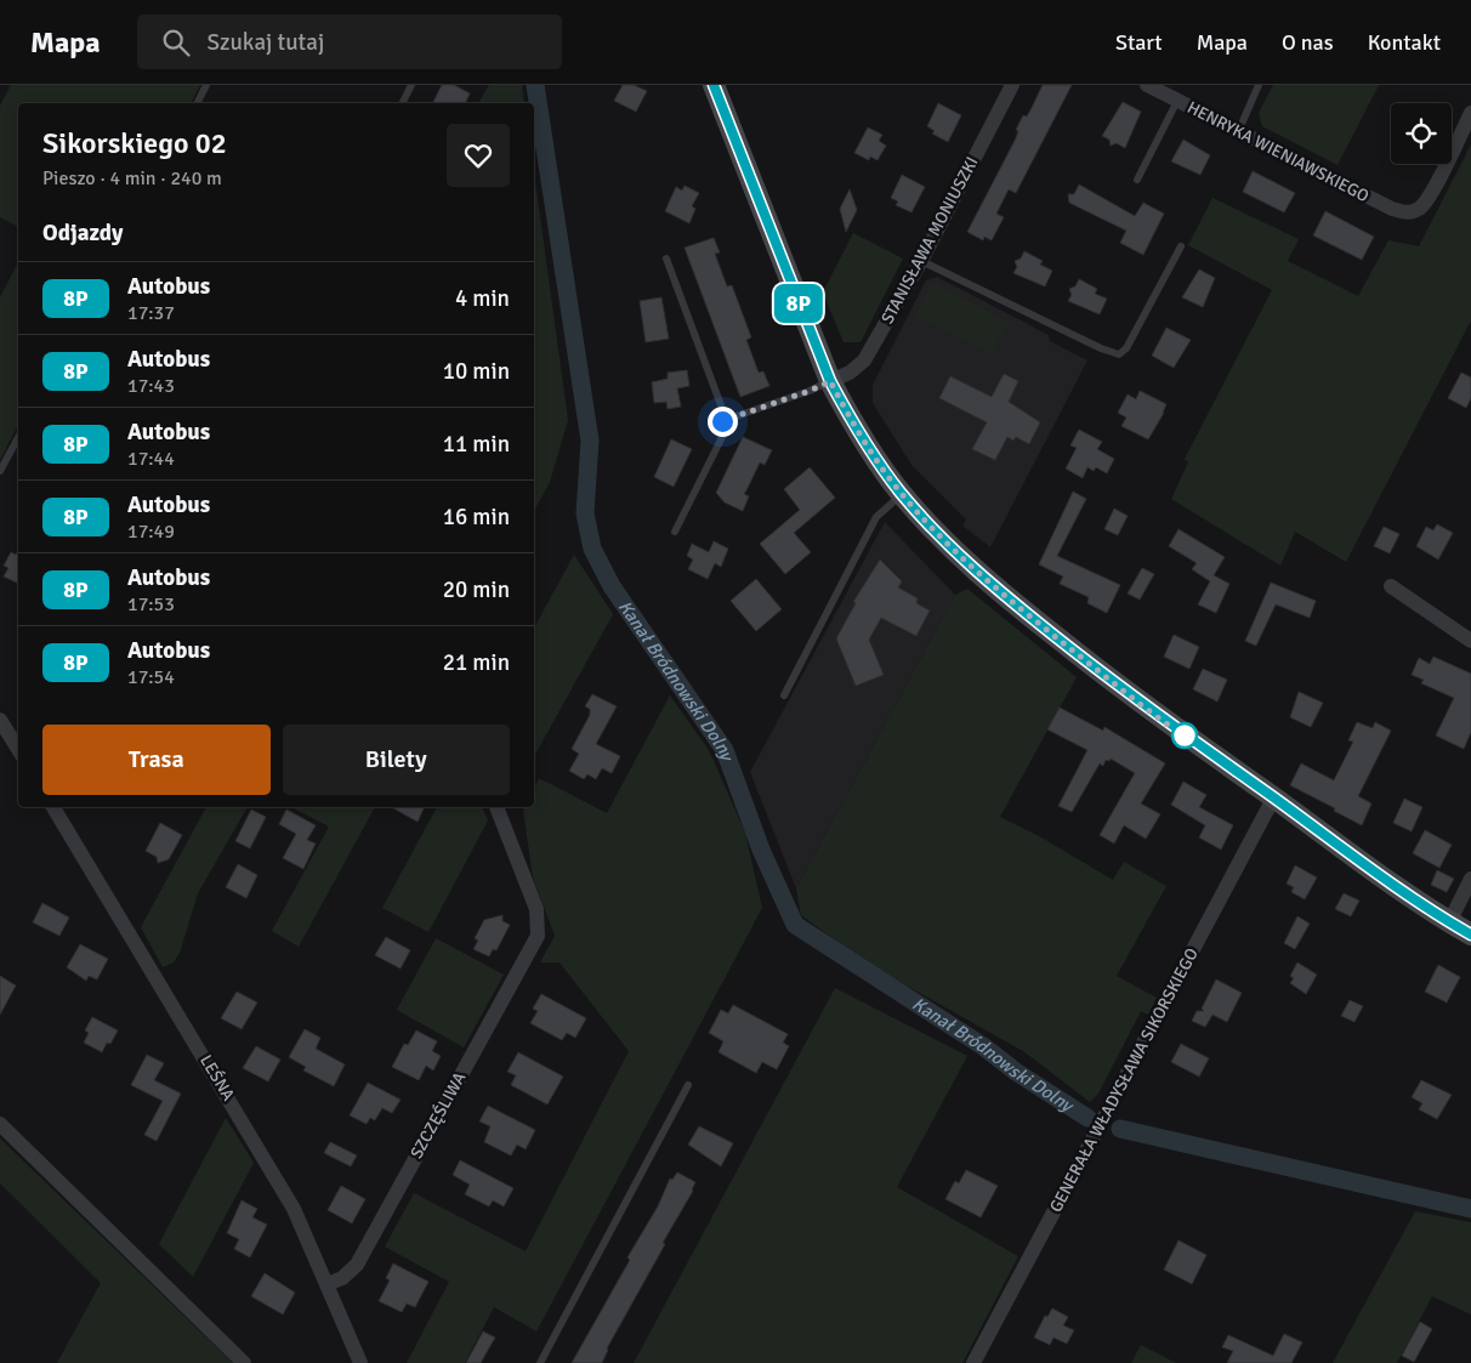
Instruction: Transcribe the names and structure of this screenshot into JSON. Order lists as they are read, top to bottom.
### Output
{
  "streets": {
    "street": [
      "HENRYKA WIENIAWSKIEGO",
      "STANISŁAWA MONIUSZKI",
      "LEŚNA",
      "GENERAŁA WŁADYSŁAWA SIKORSKIEGO",
      "SZCZĘŚLIWA"
    ]
  },
  "crossings": [
    ["LEŚNA", "SZCZĘŚLIWA"]
  ],
  "water": ["Kanał Bródnowski Dolny"],
  "lines": ["bus line 8P"],
  "page": {
    "header": "Mapa",
    "search": "Szukaj tutaj",
    "nav": [
      "Start",
      "Mapa",
      "O nas",
      "Kontakt"
    ],
    "on_map": "8P",
    "heading": [
      ["Sikorskiego 02", "Pieszo · 4 min · 240 m"],
      "Odjazdy"
    ],
    "list": [
      {
        "mark": "8P",
        "name": "Autobus",
        "note": "17:37",
        "value": "4 min"
      },
      {
        "mark": "8P",
        "name": "Autobus",
        "note": "17:43",
        "value": "10 min"
      },
      {
        "mark": "8P",
        "name": "Autobus",
        "note": "17:44",
        "value": "11 min"
      },
      {
        "mark": "8P",
        "name": "Autobus",
        "note": "17:49",
        "value": "16 min"
      },
      {
        "mark": "8P",
        "name": "Autobus",
        "note": "17:53",
        "value": "20 min"
      },
      {
        "mark": "8P",
        "name": "Autobus",
        "note": "17:54",
        "value": "21 min"
      }
    ],
    "buttons": ["Trasa", "Bilety"]
  }
}
